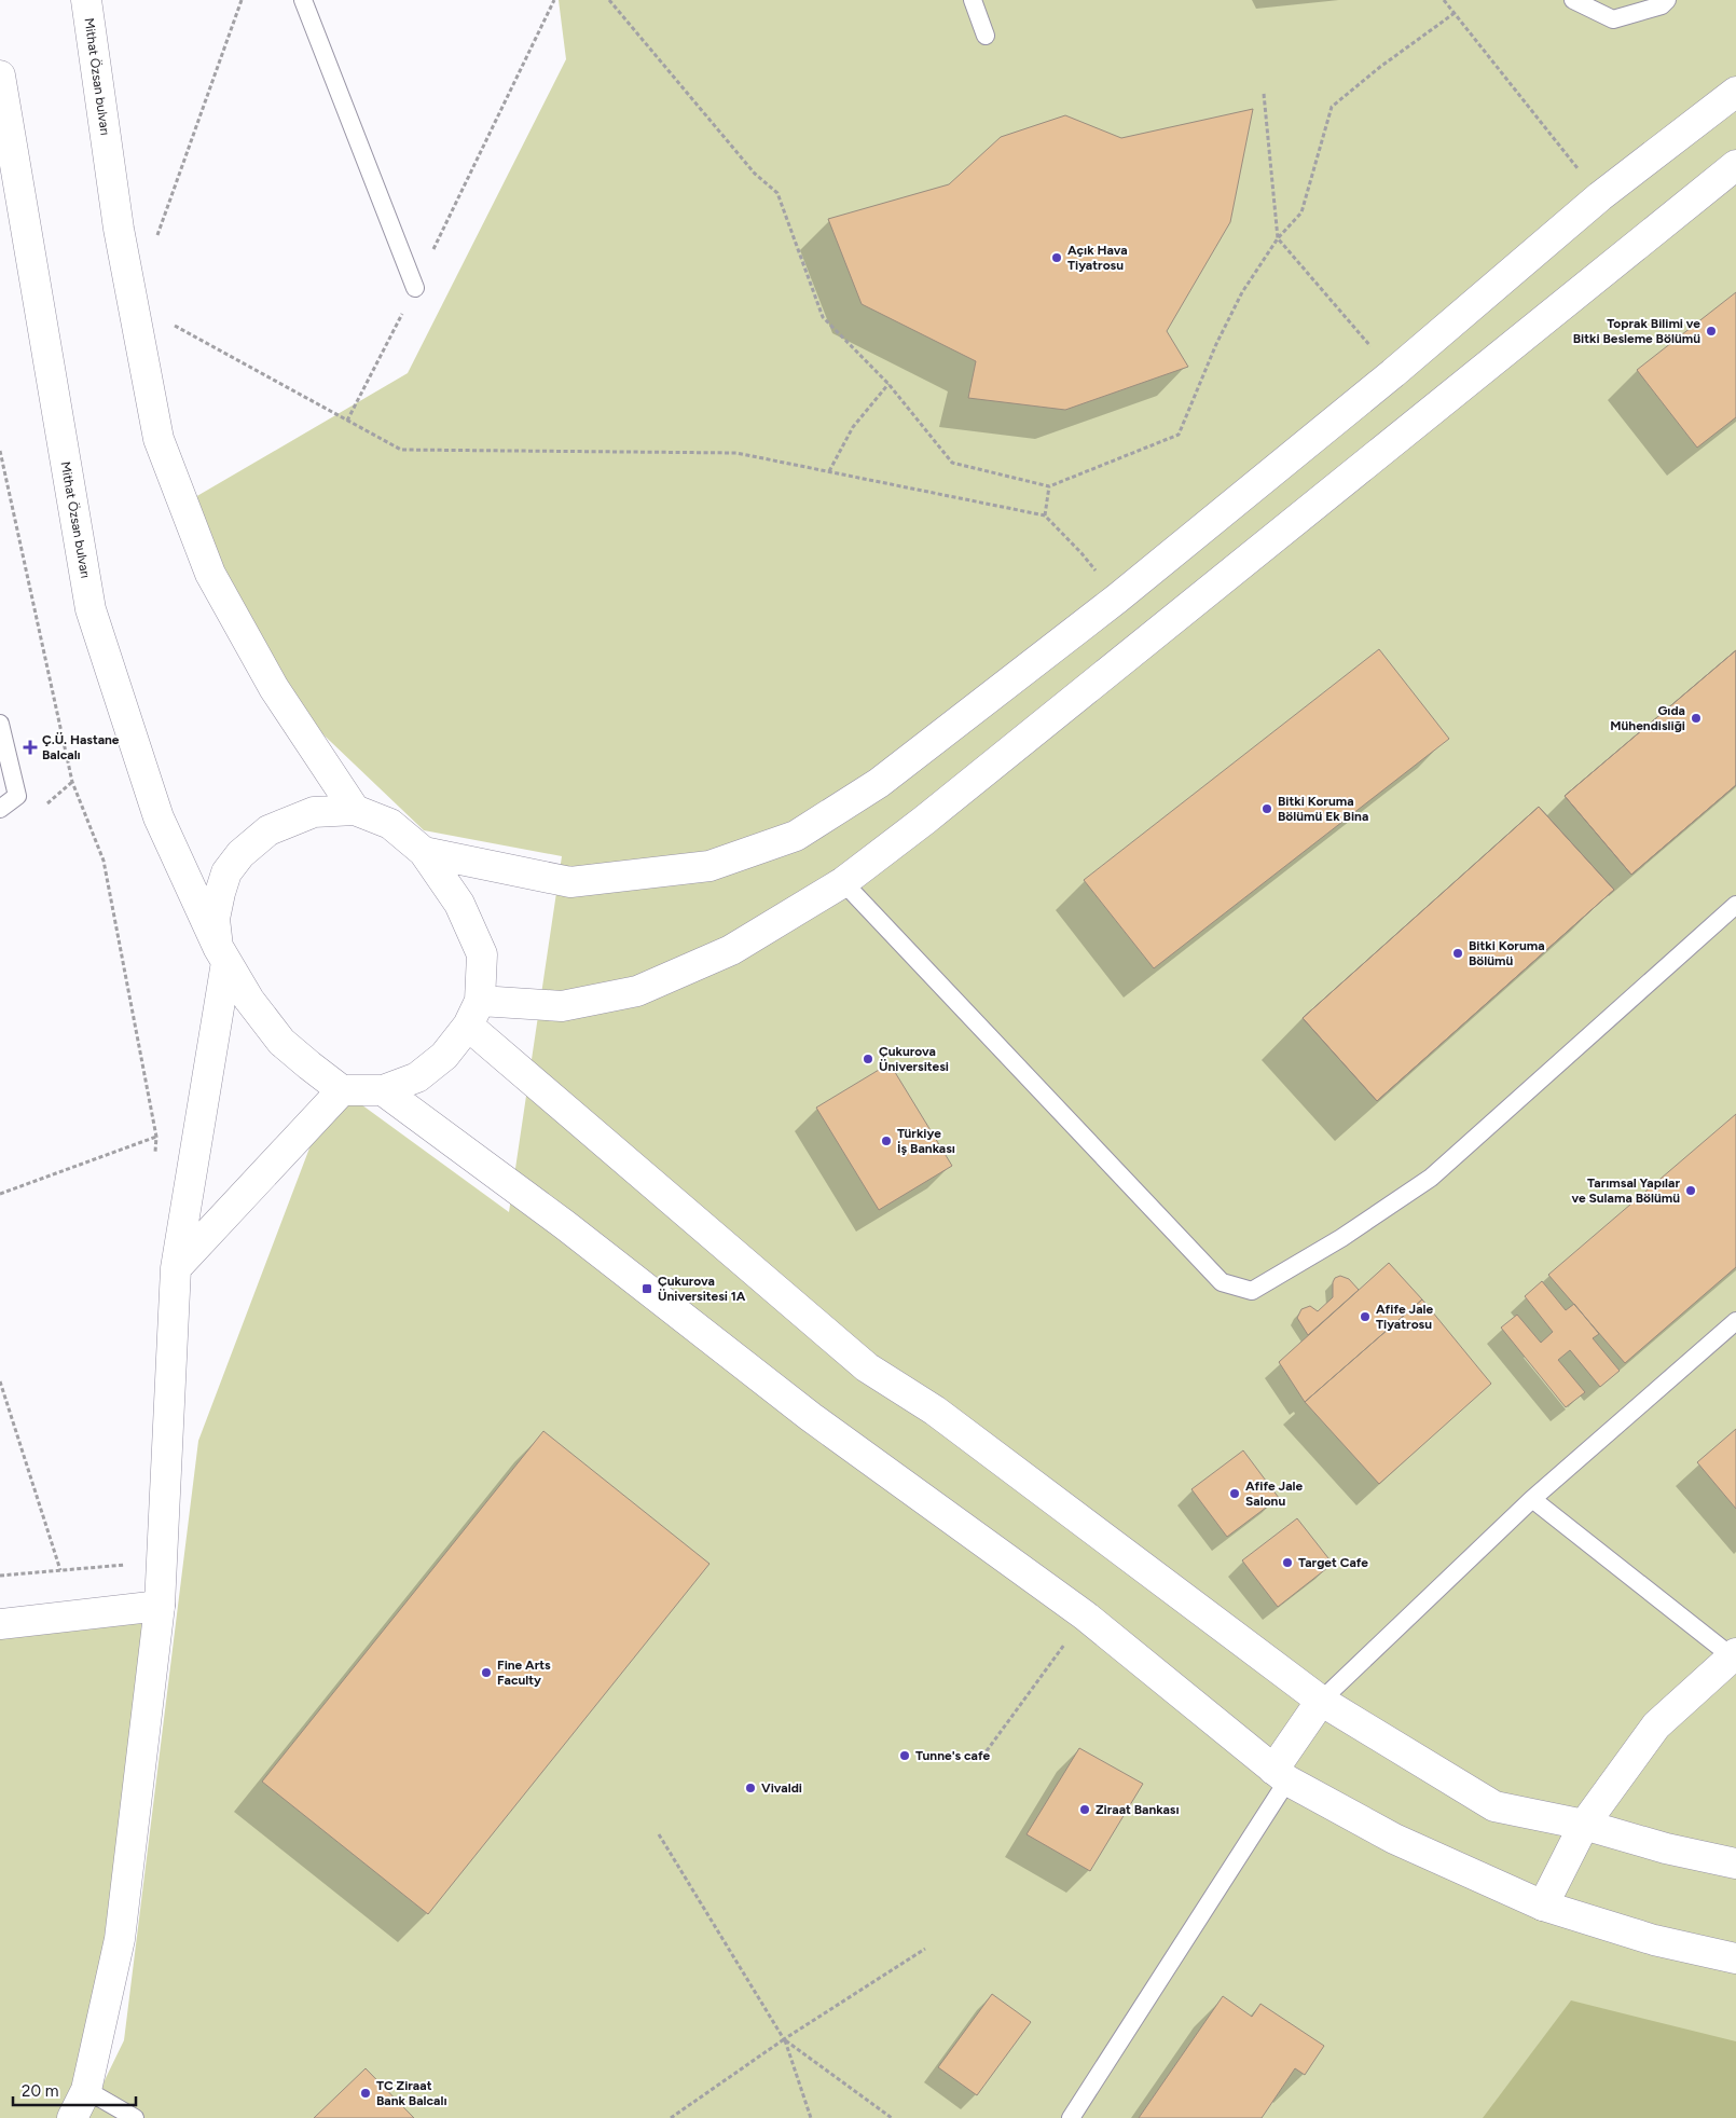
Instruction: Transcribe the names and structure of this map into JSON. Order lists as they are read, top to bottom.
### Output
{
  "streets": {
    "street": ["Mithat Özsan bulvarı"]
  },
  "places": {
    "other": [
      "Açık Hava Tiyatrosu",
      "Toprak Bilimi ve Bitki Besleme Bölümü",
      "Gıda Mühendisliği",
      "Bitki Koruma Bölümü Ek Bina",
      "Bitki Koruma Bölümü",
      "Çukurova Üniversitesi",
      "Türkiye İş Bankası",
      "Tarımsal Yapılar ve Sulama Bölümü",
      "Afife Jale Tiyatrosu",
      "Afife Jale Salonu",
      "Target Cafe",
      "Fine Arts Faculty",
      "Tunne's cafe",
      "Vivaldi",
      "Ziraat Bankası",
      "TC Ziraat Bank Balcalı"
    ],
    "health": ["Ç.Ü. Hastane Balcalı"],
    "transit": ["Çukurova Üni̇versi̇tesi̇ 1A"]
  },
  "scale_bar": "20 m"
}
